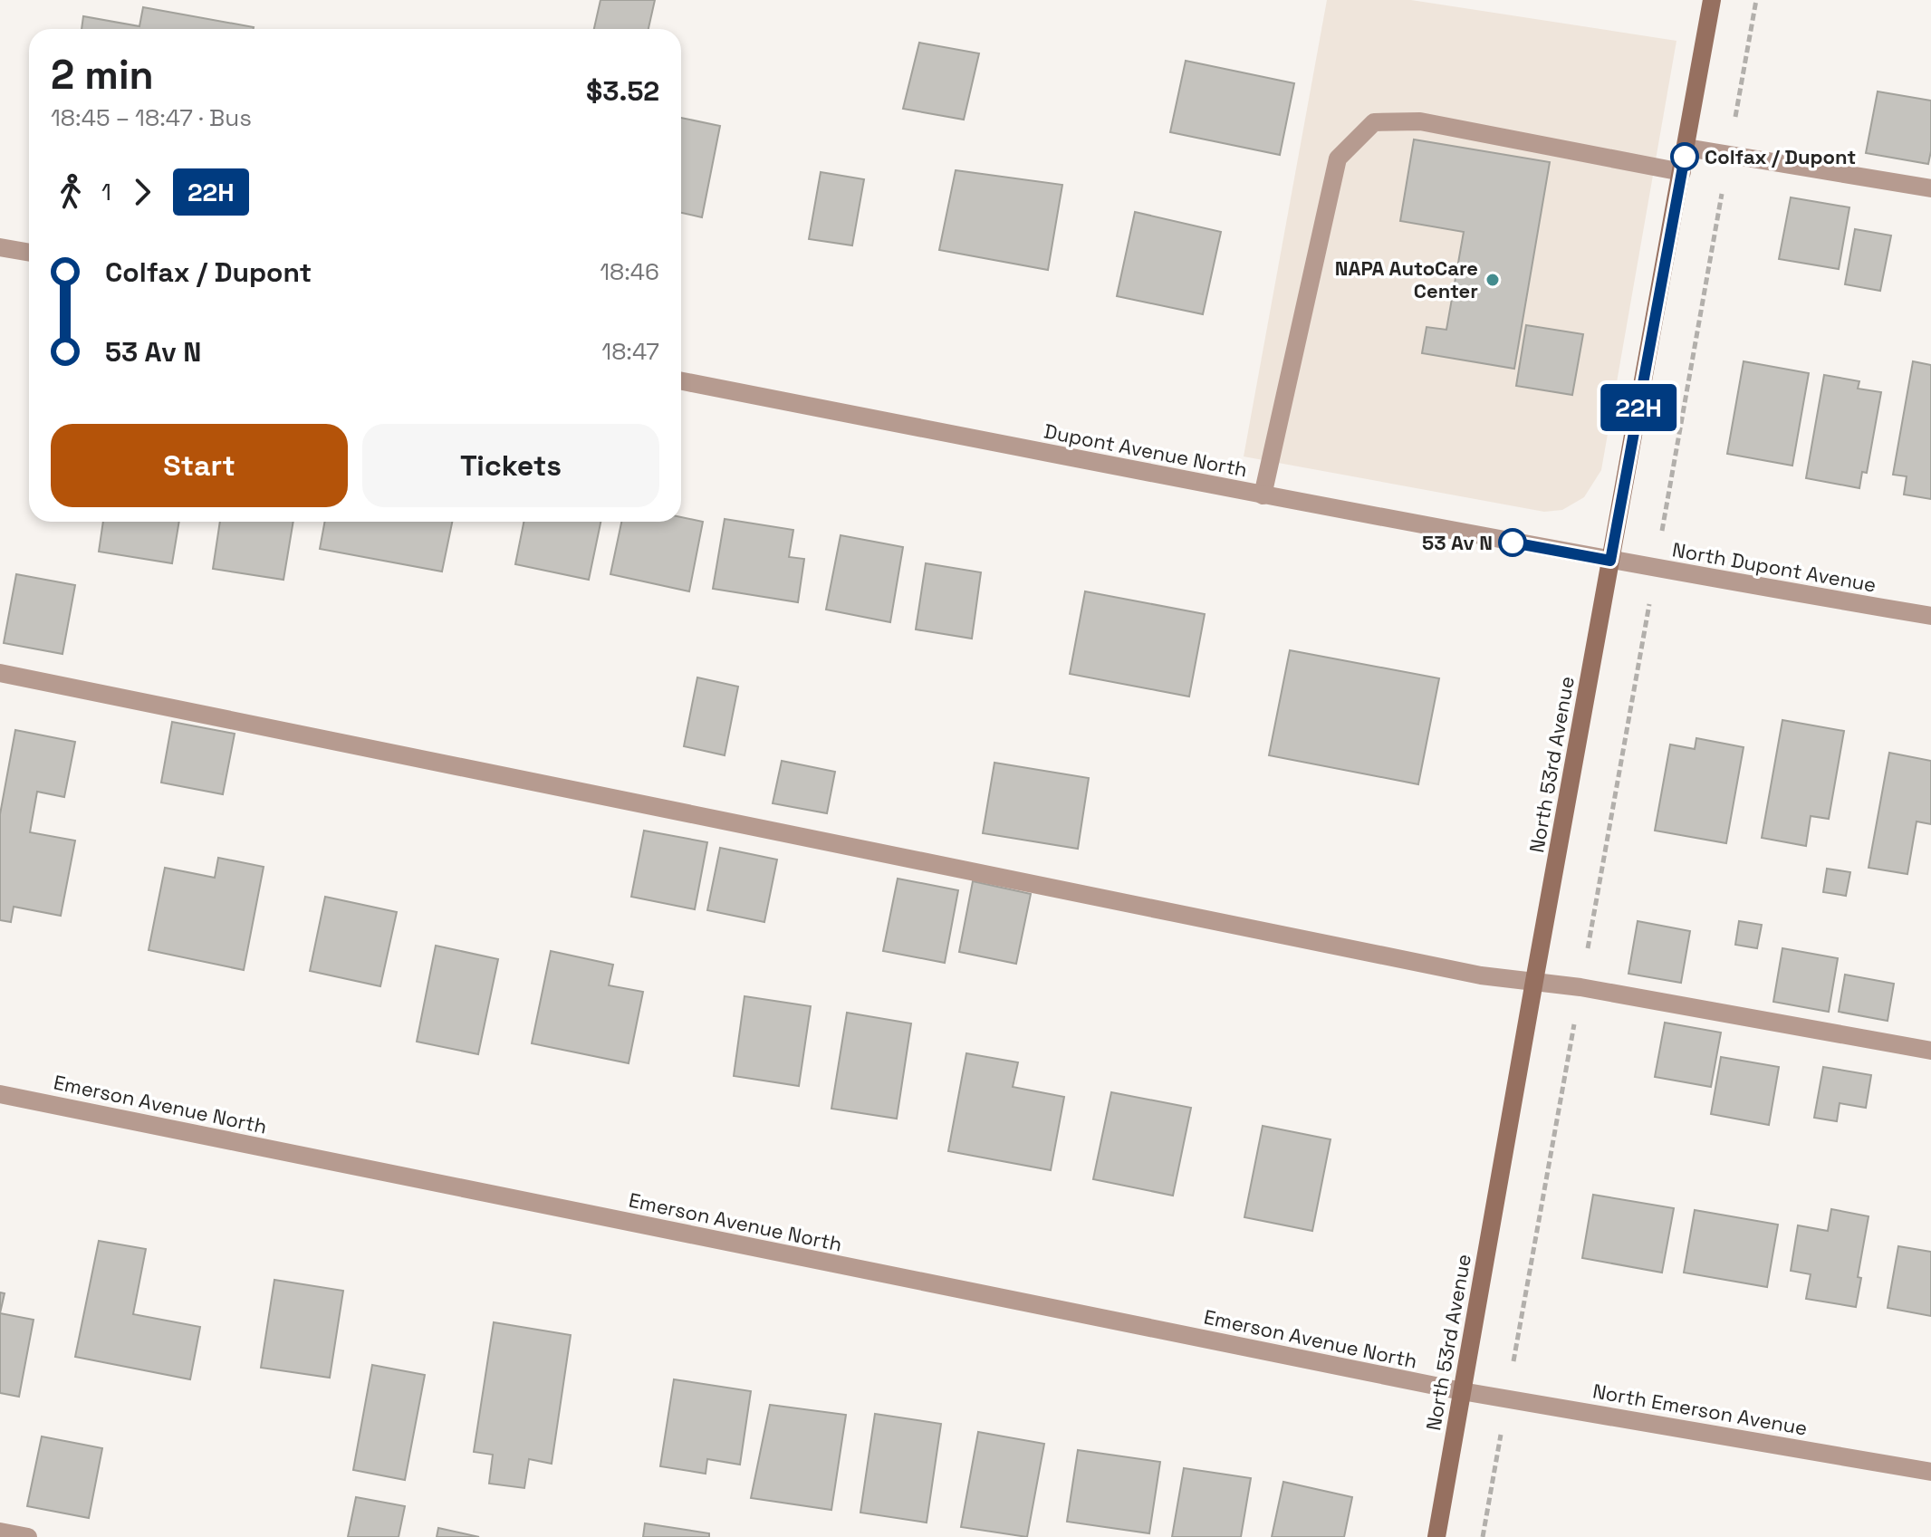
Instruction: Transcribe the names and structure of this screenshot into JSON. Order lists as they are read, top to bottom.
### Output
{
  "streets": {
    "street": [
      "Dupont Avenue North",
      "North Dupont Avenue",
      "North 53rd Avenue",
      "Emerson Avenue North",
      "North Emerson Avenue"
    ]
  },
  "crossings": [
    ["Dupont Avenue North", "North Dupont Avenue"],
    ["Dupont Avenue North", "North 53rd Avenue"],
    ["North Dupont Avenue", "North 53rd Avenue"],
    ["North 53rd Avenue", "Emerson Avenue North"],
    ["North 53rd Avenue", "North Emerson Avenue"],
    ["Emerson Avenue North", "North Emerson Avenue"]
  ],
  "places": ["Colfax / Dupont", "NAPA AutoCare Center", "53 Av N"],
  "lines": ["bus line 22H"],
  "page": {
    "on_map": "22H",
    "heading": ["2 min", "18:45 – 18:47 · Bus", "$3.52"],
    "legs": ["1", "22H"],
    "list": [
      {
        "name": "Colfax / Dupont",
        "value": "18:46"
      },
      {
        "name": "53 Av N",
        "value": "18:47"
      }
    ],
    "buttons": ["Start", "Tickets"]
  }
}
